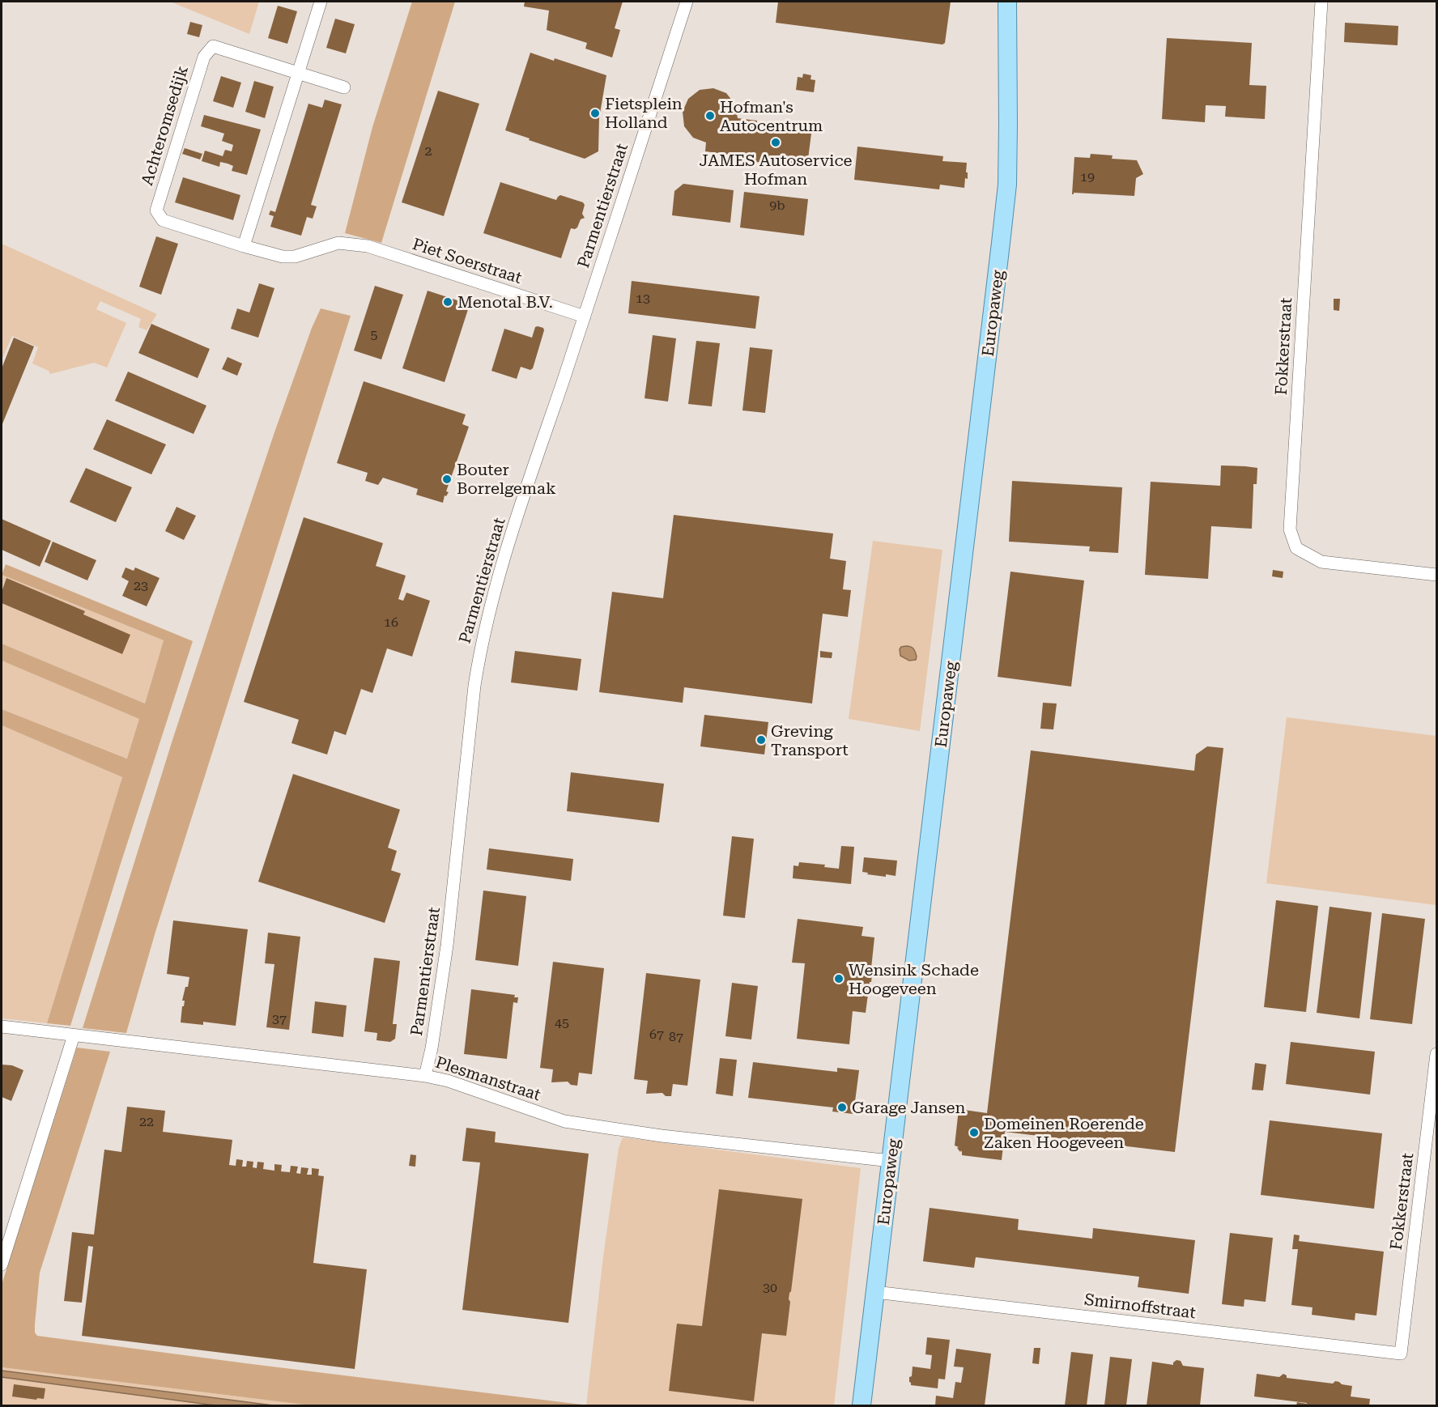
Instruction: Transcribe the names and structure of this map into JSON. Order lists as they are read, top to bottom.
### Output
{
  "streets": {
    "main road": ["Europaweg"],
    "street": [
      "Achteromsedijk",
      "Parmentierstraat",
      "Piet Soerstraat",
      "Fokkerstraat",
      "Plesmanstraat",
      "Smirnoffstraat"
    ]
  },
  "crossings": [
    ["Achteromsedijk", "Piet Soerstraat"],
    ["Parmentierstraat", "Piet Soerstraat"],
    ["Parmentierstraat", "Plesmanstraat"],
    ["Europaweg", "Plesmanstraat"],
    ["Europaweg", "Smirnoffstraat"],
    ["Fokkerstraat", "Smirnoffstraat"]
  ],
  "places": [
    "Fietsplein Holland",
    "Hofman's Autocentrum",
    "JAMES Autoservice Hofman",
    "Menotal B.V.",
    "Bouter Borrelgemak",
    "Greving Transport",
    "Wensink Schade Hoogeveen",
    "Garage Jansen",
    "Domeinen Roerende Zaken Hoogeveen"
  ],
  "house_numbers": [
    "2",
    "19",
    "9b",
    "13",
    "5",
    "23",
    "16",
    "37",
    "45",
    "67",
    "87",
    "22",
    "30"
  ]
}
